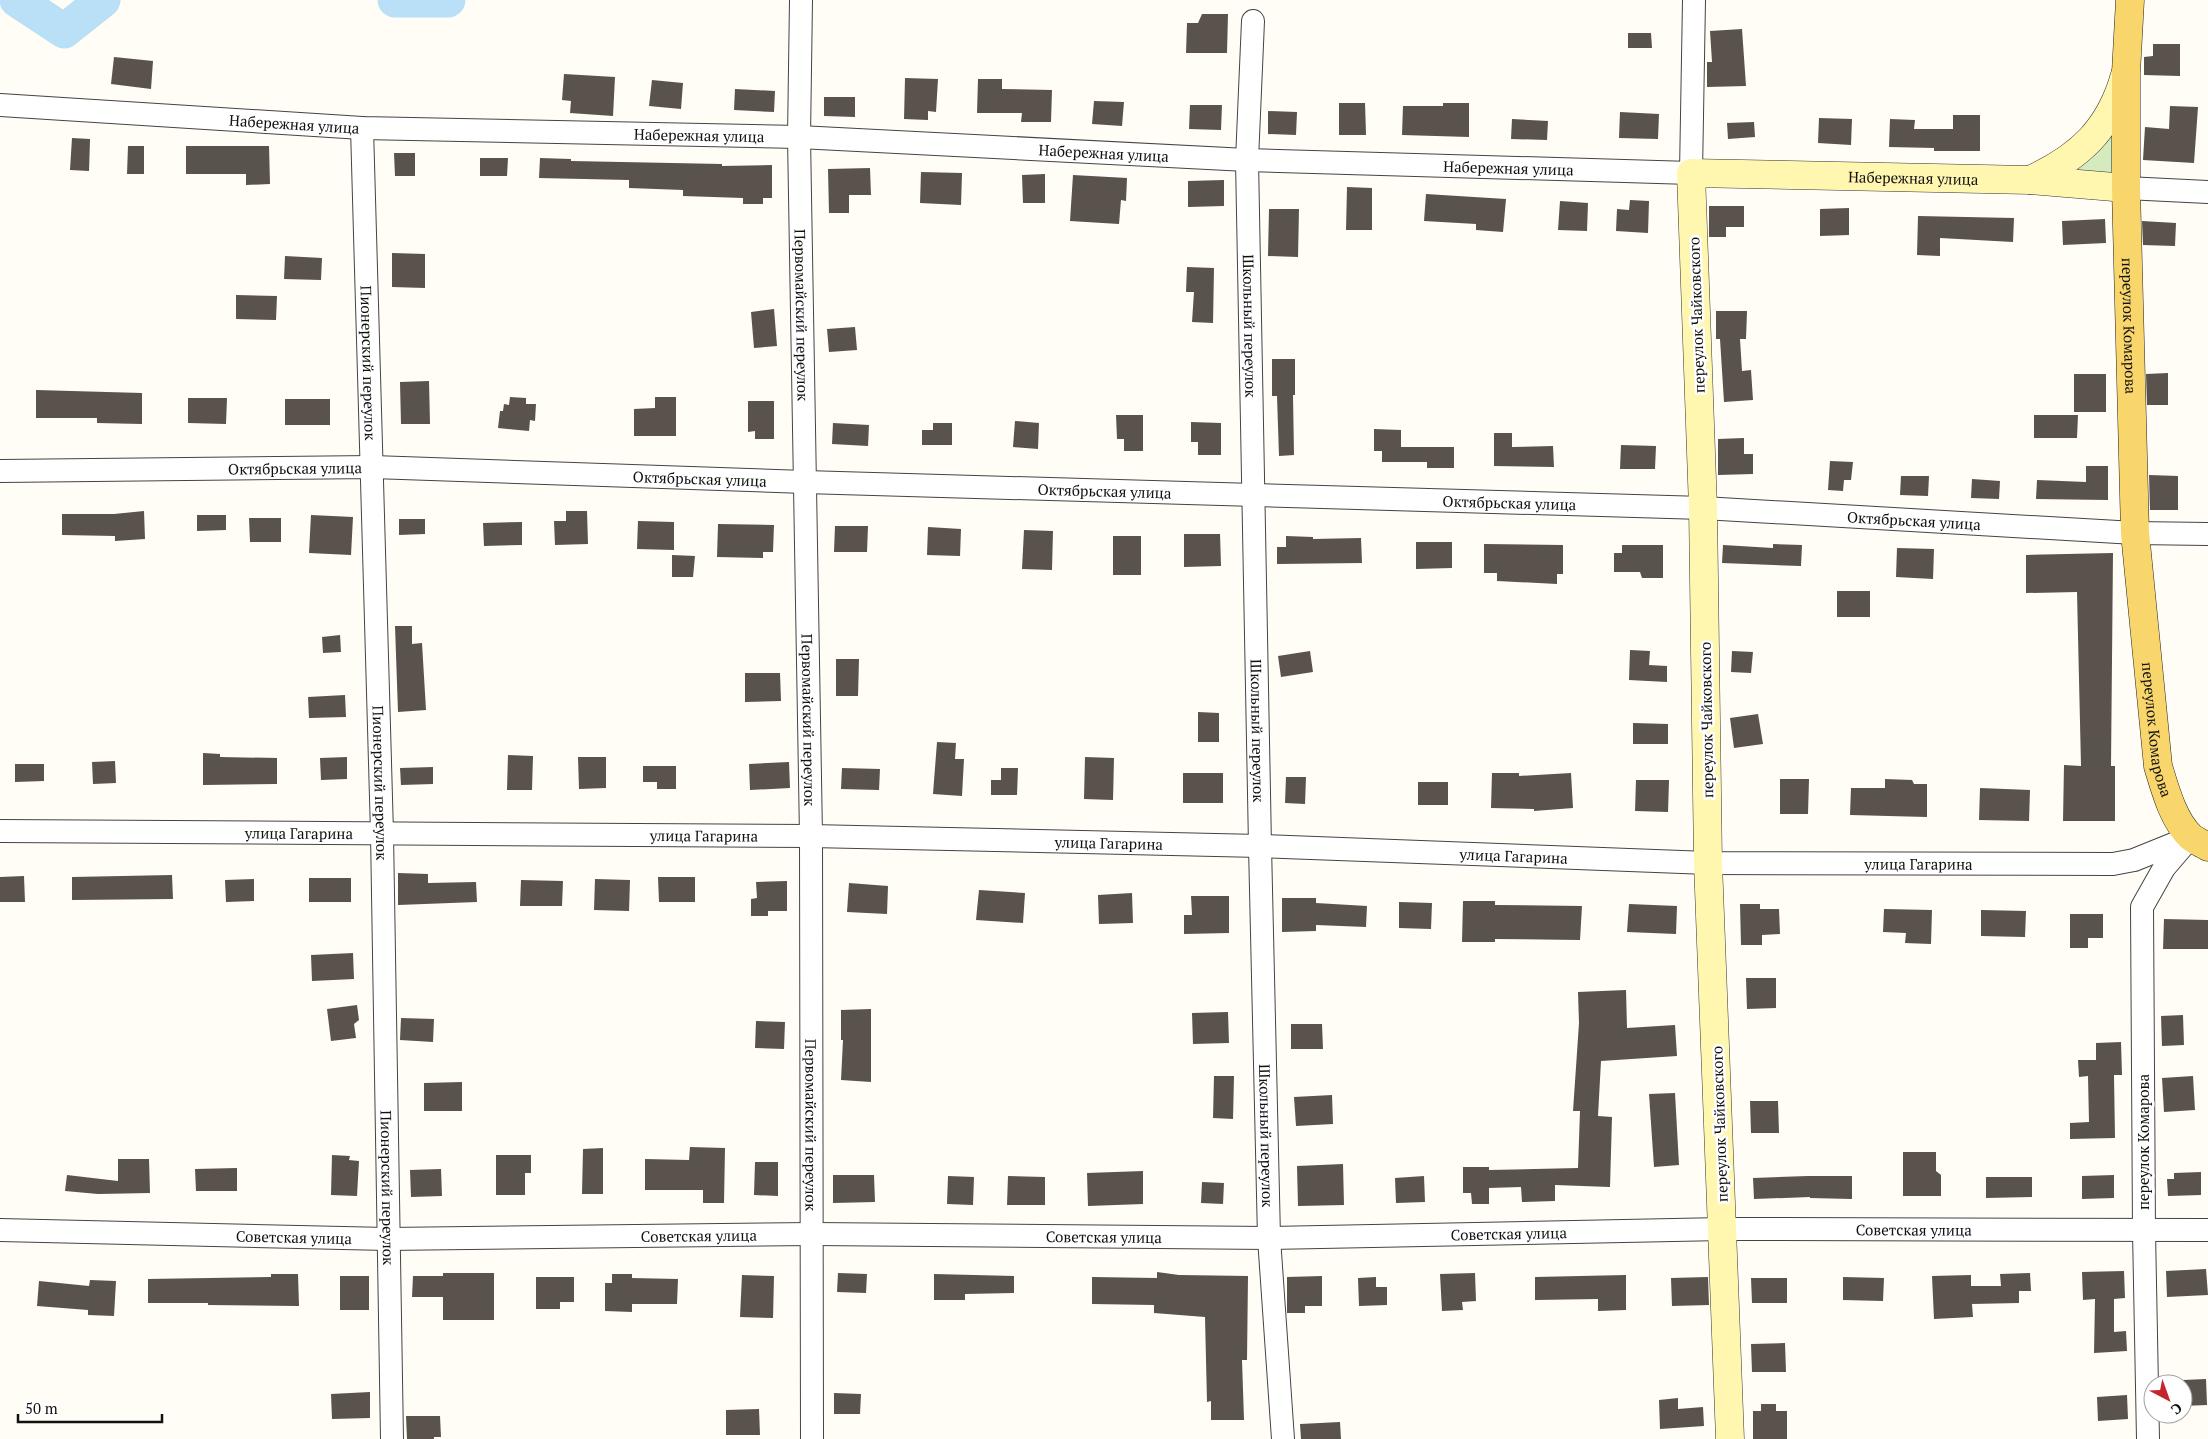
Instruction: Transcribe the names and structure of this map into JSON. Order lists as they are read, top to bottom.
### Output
{
  "streets": {
    "main road": ["переулок Комарова"],
    "street": [
      "Набережная улица",
      "Первомайский переулок",
      "переулок Чайковского",
      "Школьный переулок",
      "Пионерский переулок",
      "Октябрьская улица",
      "улица Гагарина",
      "Советская улица"
    ]
  },
  "crossings": [
    ["Набережная улица", "Первомайский переулок"],
    ["Набережная улица", "переулок Чайковского"],
    ["Набережная улица", "Школьный переулок"],
    ["Набережная улица", "переулок Комарова"],
    ["Набережная улица", "Пионерский переулок"],
    ["Первомайский переулок", "Октябрьская улица"],
    ["Первомайский переулок", "улица Гагарина"],
    ["Первомайский переулок", "Советская улица"],
    ["переулок Чайковского", "Октябрьская улица"],
    ["переулок Чайковского", "улица Гагарина"],
    ["переулок Чайковского", "Советская улица"],
    ["Школьный переулок", "Октябрьская улица"],
    ["Школьный переулок", "улица Гагарина"],
    ["Школьный переулок", "Советская улица"],
    ["переулок Комарова", "Октябрьская улица"],
    ["переулок Комарова", "улица Гагарина"],
    ["переулок Комарова", "Советская улица"],
    ["Пионерский переулок", "Октябрьская улица"],
    ["Пионерский переулок", "улица Гагарина"],
    ["Пионерский переулок", "Советская улица"]
  ],
  "scale_bar": "50 m",
  "north": "bottom right"
}
